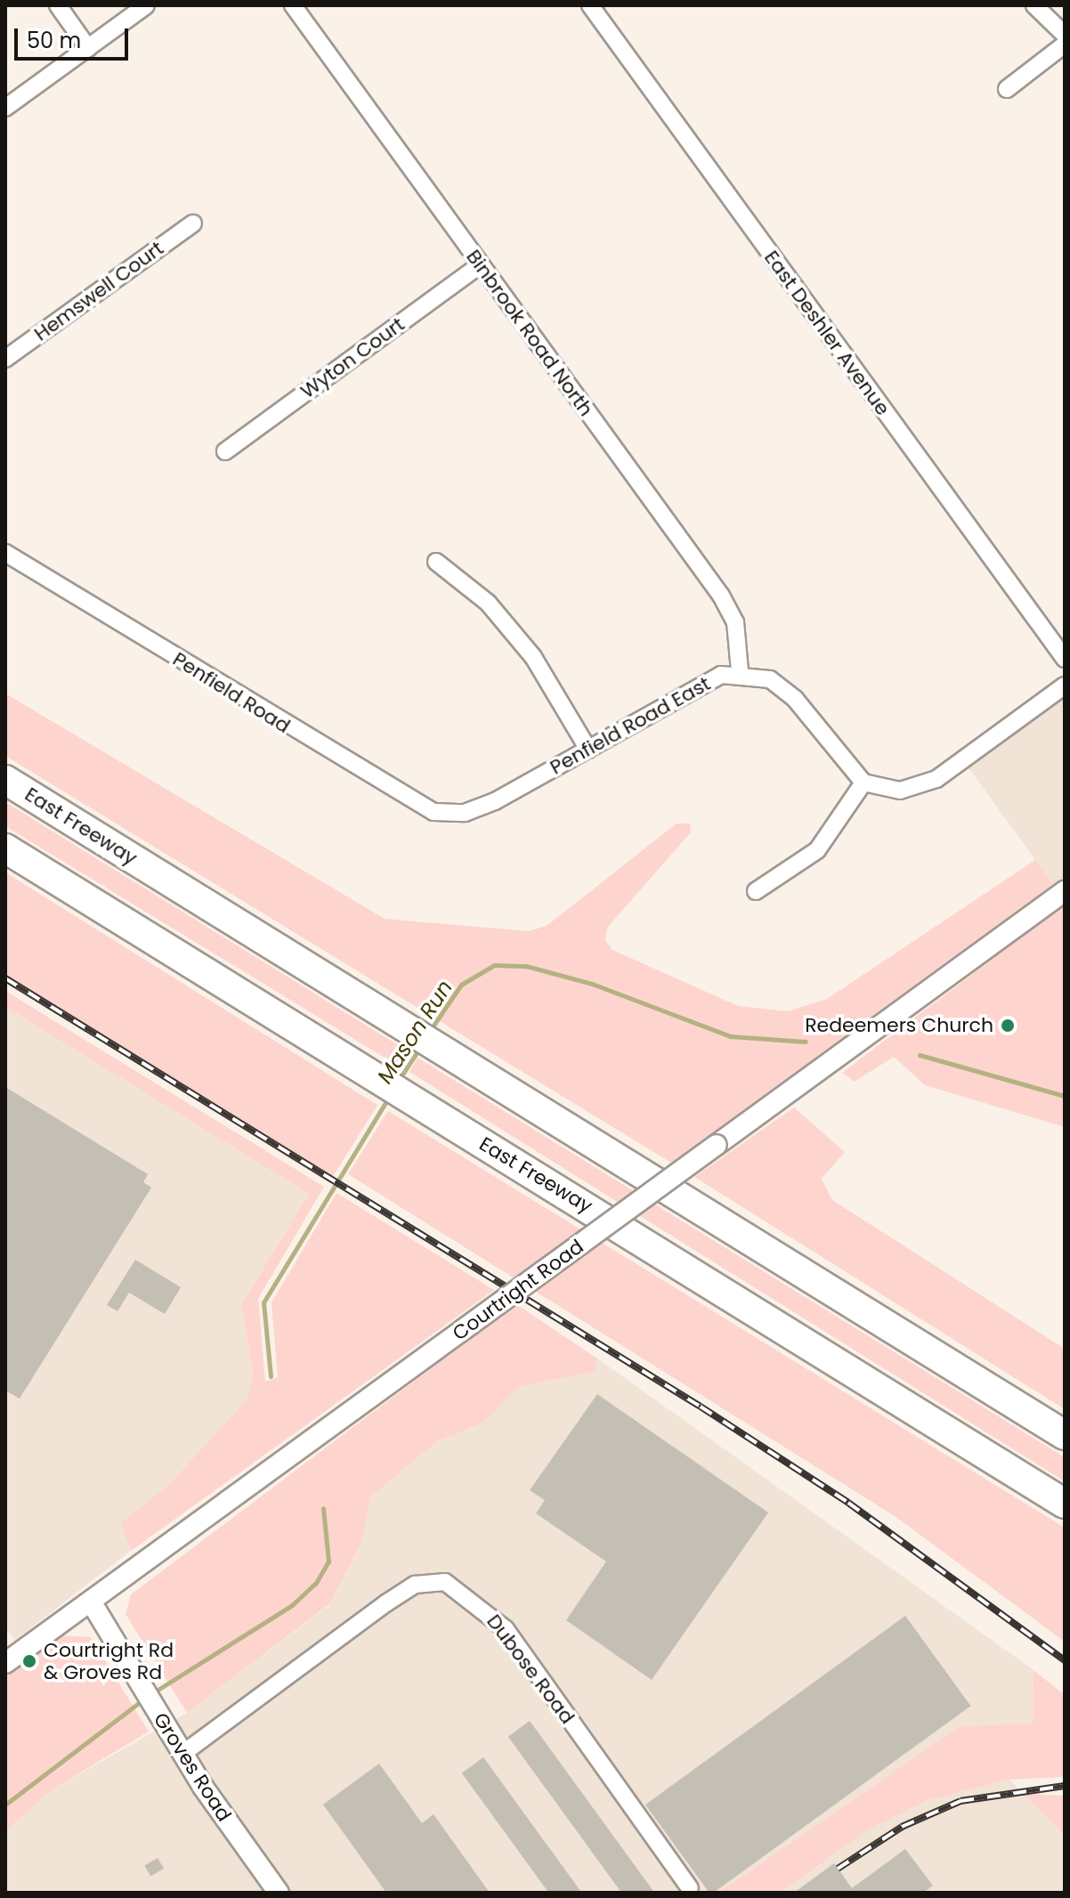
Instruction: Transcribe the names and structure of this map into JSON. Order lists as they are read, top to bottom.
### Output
{
  "streets": {
    "highway": ["East Freeway"],
    "street": [
      "Hemswell Court",
      "Binbrook Road North",
      "East Deshler Avenue",
      "Wyton Court",
      "Penfield Road",
      "Penfield Road East",
      "Courtright Road",
      "Dubose Road",
      "Groves Road"
    ]
  },
  "crossings": [
    ["Binbrook Road North", "Wyton Court"],
    ["Binbrook Road North", "Penfield Road East"],
    ["Penfield Road", "Penfield Road East"],
    ["Courtright Road", "Groves Road"],
    ["Dubose Road", "Groves Road"]
  ],
  "water": ["Mason Run"],
  "places": ["Redeemers Church", "Courtright Rd & Groves Rd"],
  "scale_bar": "50 m"
}
